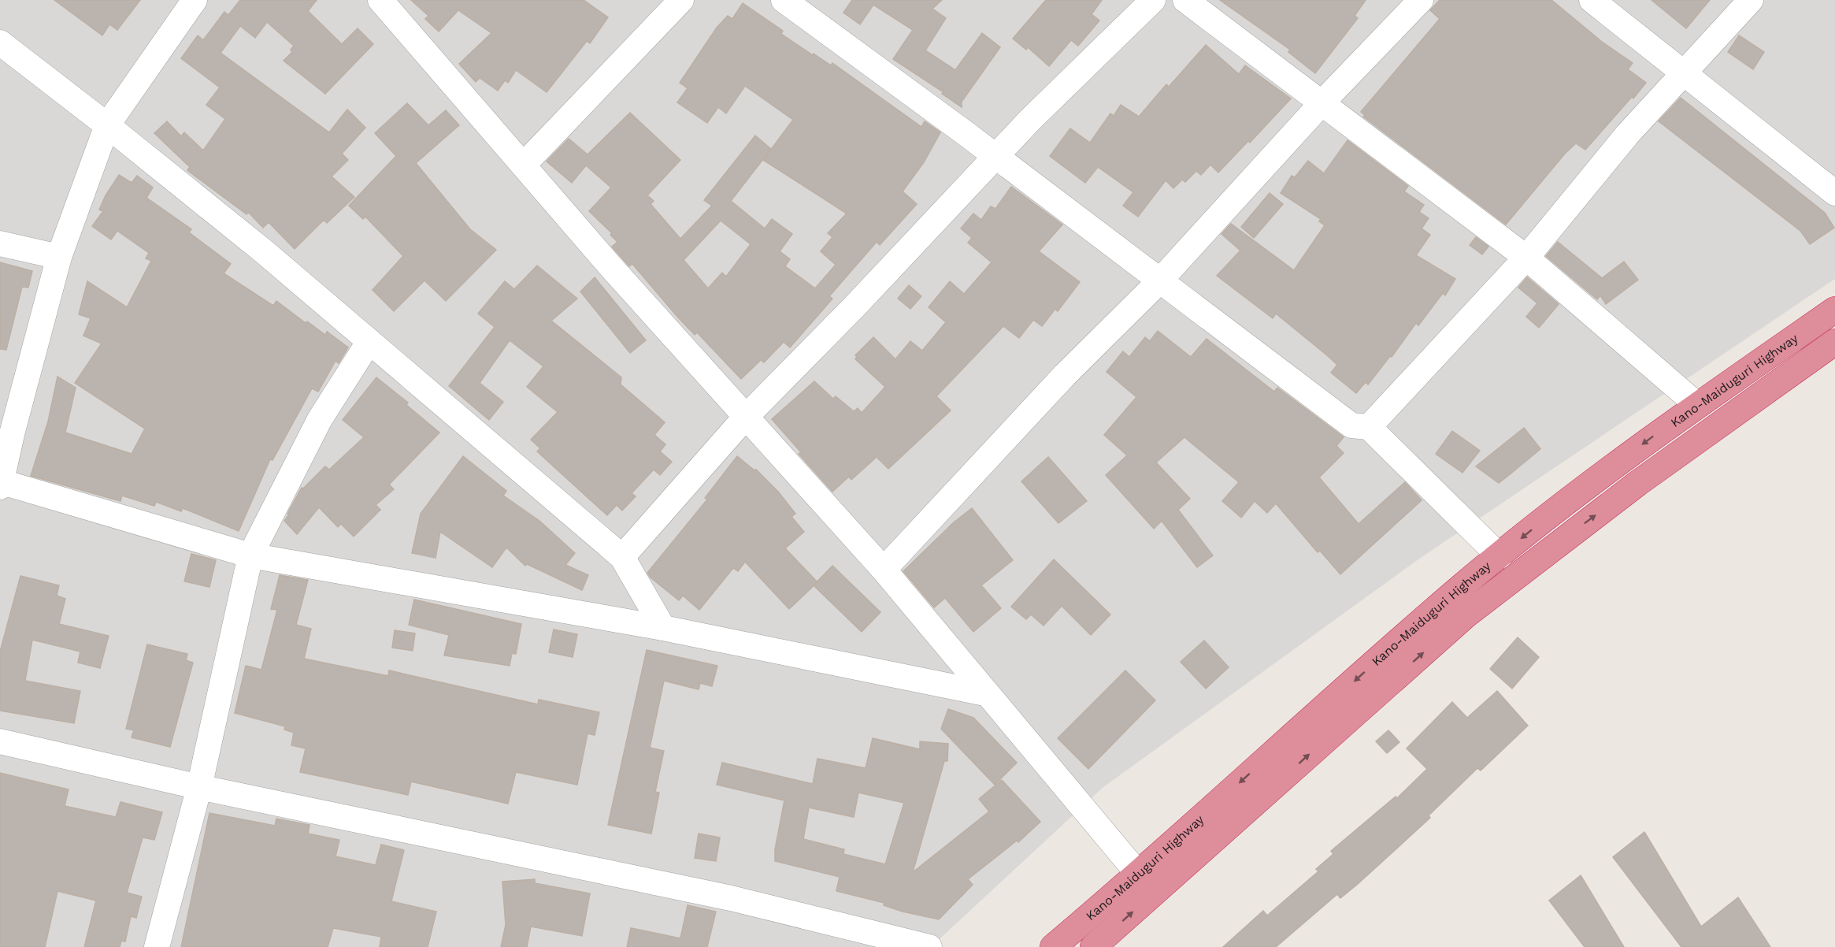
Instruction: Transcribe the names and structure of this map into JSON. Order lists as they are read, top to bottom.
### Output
{
  "streets": {
    "highway": ["Kano-Maiduguri Highway"]
  }
}
